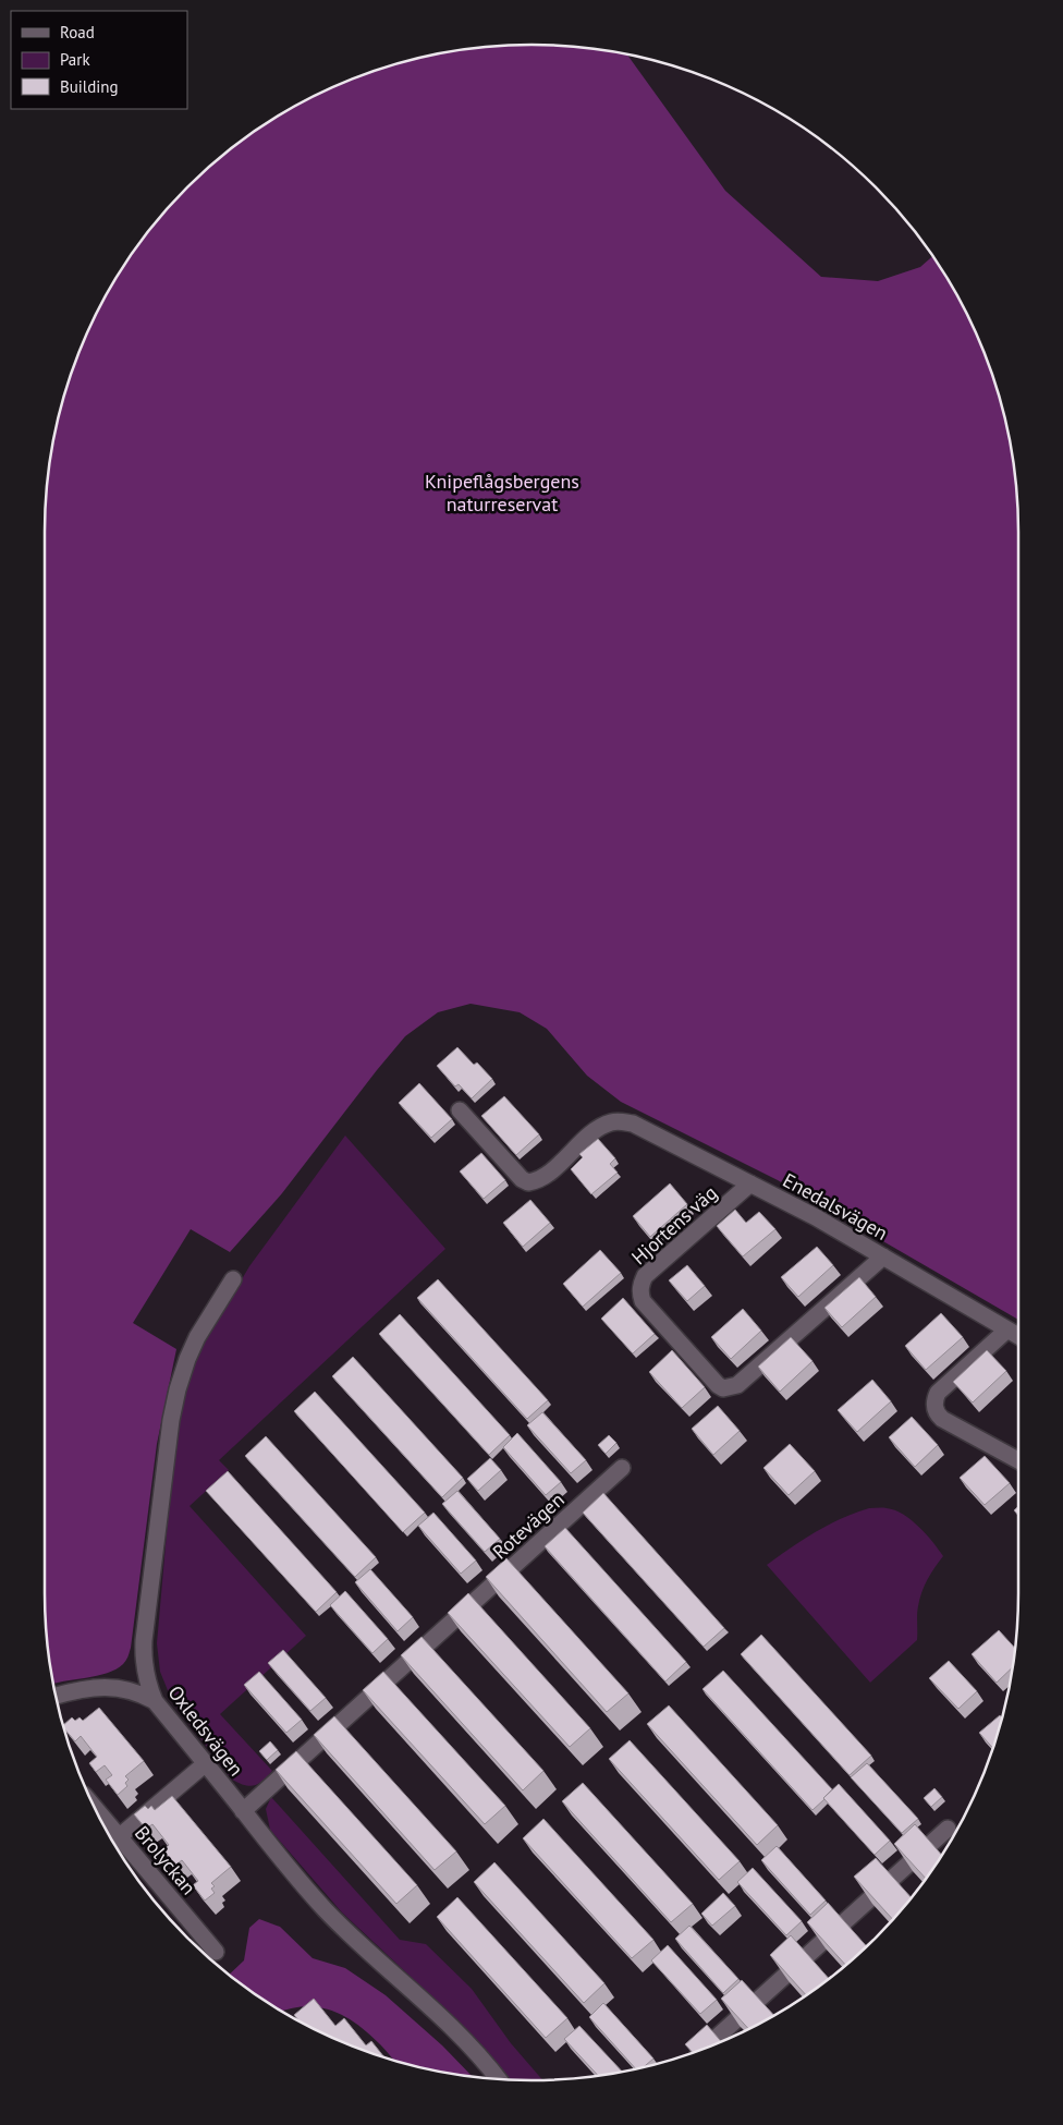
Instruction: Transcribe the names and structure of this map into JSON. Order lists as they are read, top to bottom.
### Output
{
  "streets": {
    "street": [
      "Enedalsvägen",
      "Hjortens väg",
      "Rotevägen",
      "Oxledsvägen",
      "Brolyckan"
    ]
  },
  "crossings": [
    ["Enedalsvägen", "Hjortens väg"],
    ["Rotevägen", "Oxledsvägen"]
  ],
  "parks": ["Knipeflågsbergens naturreservat"],
  "legend": ["Road", "Park", "Building"]
}
